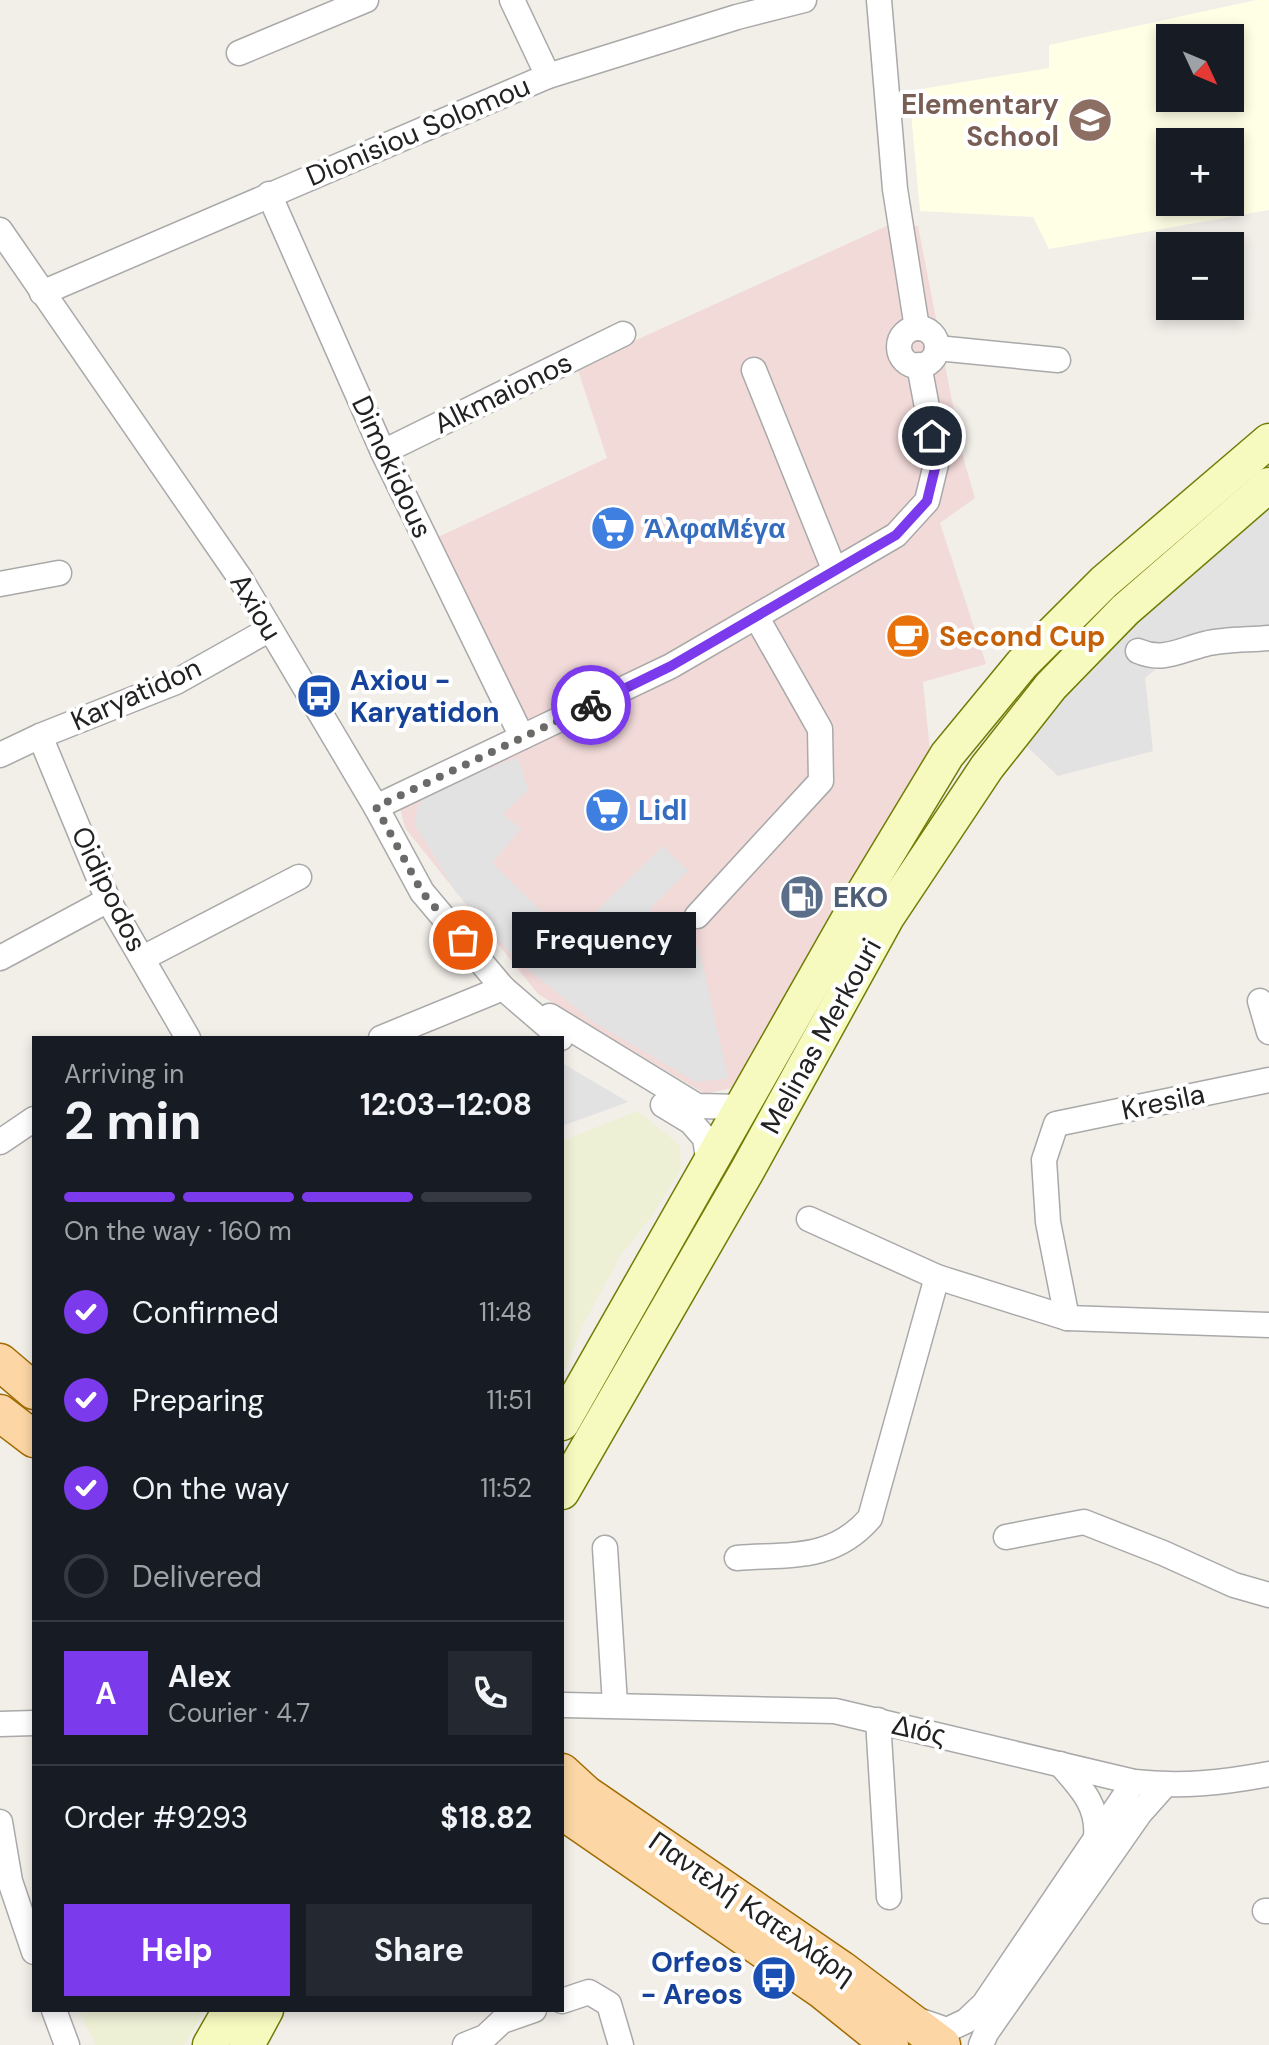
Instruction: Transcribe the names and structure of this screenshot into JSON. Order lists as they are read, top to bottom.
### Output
{
  "streets": {
    "main road": ["Melinas Merkouri", "Παντελή Κατελλάρη"],
    "street": [
      "Dionisiou Solomou",
      "Alkmaionos",
      "Dimokidous",
      "Axiou",
      "Karyatidon",
      "Oidipodos",
      "Kresila",
      "Διός"
    ]
  },
  "crossings": [
    ["Dionisiou Solomou", "Dimokidous"],
    ["Dionisiou Solomou", "Axiou"],
    ["Alkmaionos", "Dimokidous"],
    ["Axiou", "Karyatidon"],
    ["Axiou", "Melinas Merkouri"],
    ["Karyatidon", "Oidipodos"]
  ],
  "places": {
    "school or university": ["Elementary School"],
    "supermarket": ["ΆλφαΜέγα", "Lidl"],
    "cafe": ["Second Cup"],
    "bus stop": ["Axiou - Karyatidon", "Orfeos - Areos"],
    "fuel station": ["EKO"],
    "other": ["Frequency"]
  },
  "north": "bottom right",
  "page": {
    "map_buttons": ["+", "−"],
    "bubble": "Frequency",
    "heading": ["2 min", "Arriving in", "12:03–12:08"],
    "panel": [
      "Alex",
      "Courier · 4.7",
      "Order #9293",
      "$18.82"
    ],
    "bar": "On the way · 160 m",
    "list": [
      ["Confirmed", "11:48"],
      ["Preparing", "11:51"],
      ["On the way", "11:52"],
      "Delivered"
    ],
    "round": "A",
    "buttons": ["Help", "Share"]
  }
}
